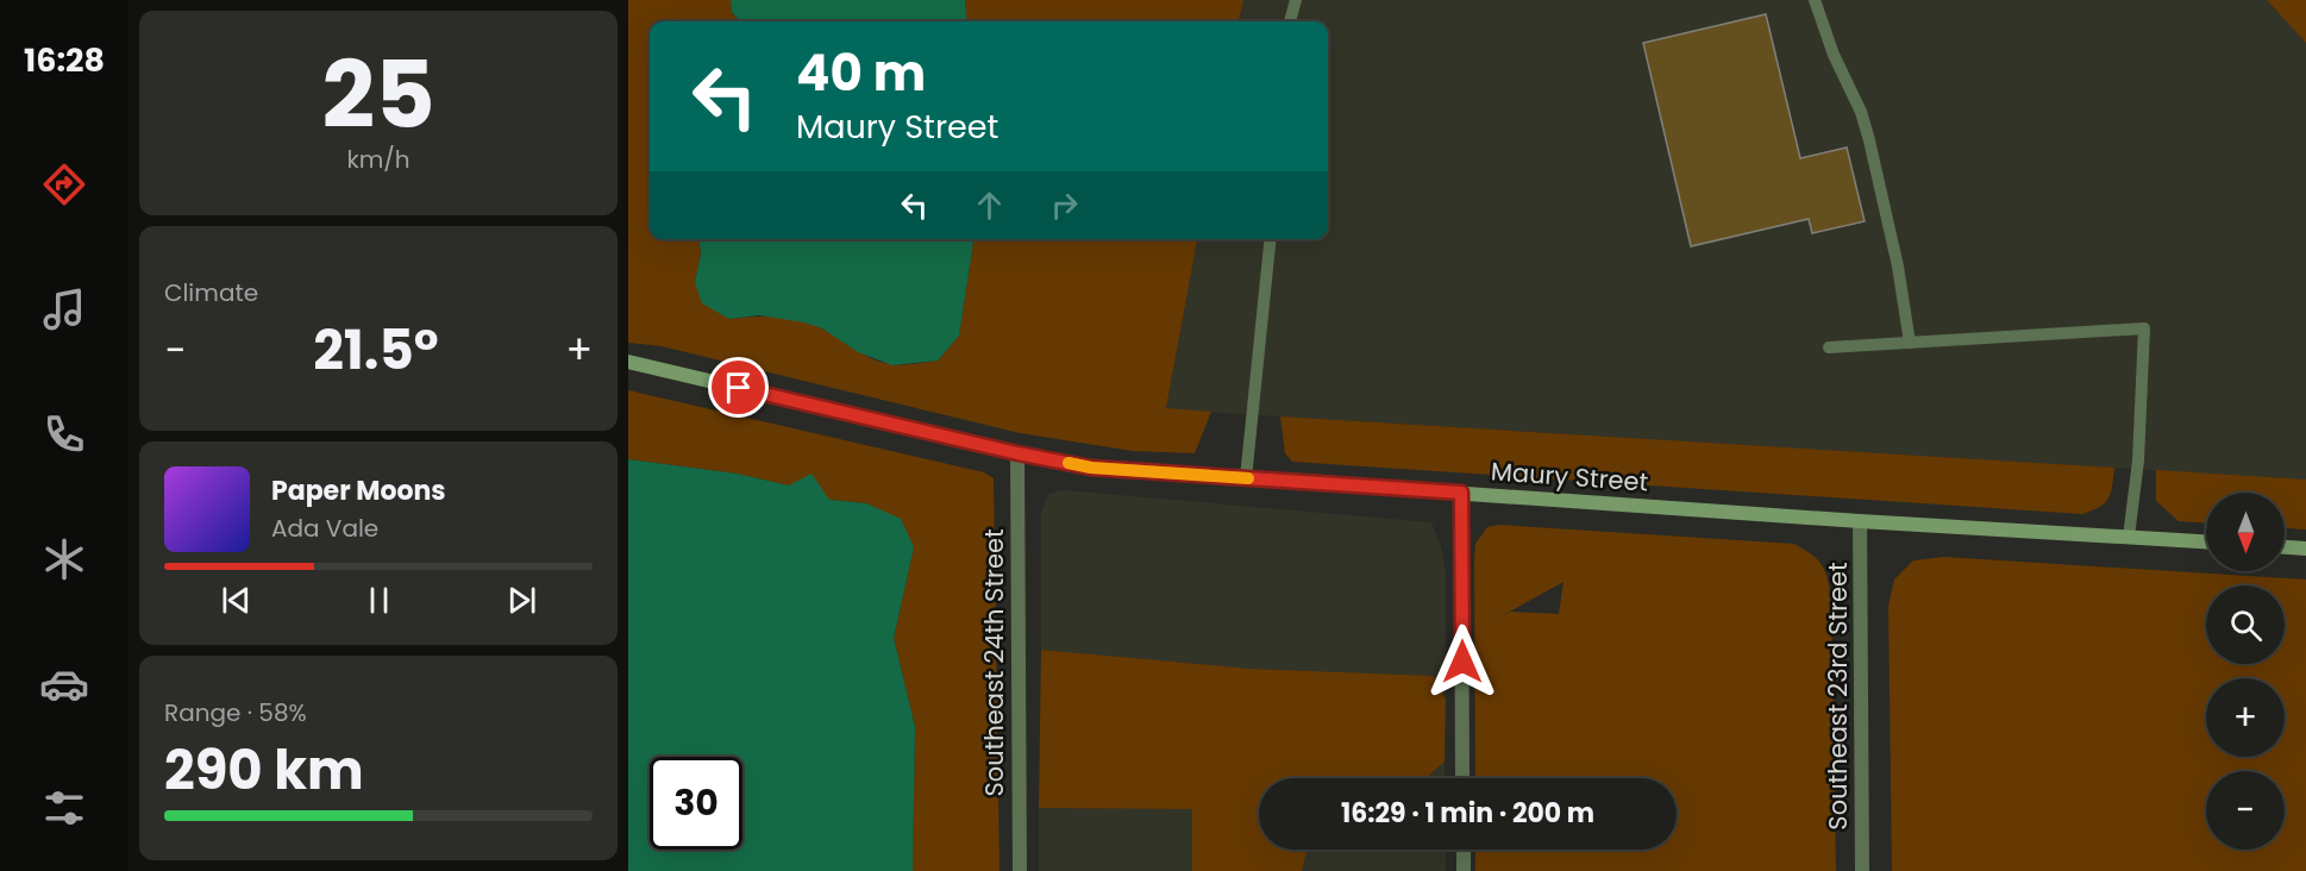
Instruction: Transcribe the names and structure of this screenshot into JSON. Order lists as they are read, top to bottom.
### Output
{
  "streets": {
    "main road": ["Maury Street"],
    "street": ["Southeast 24th Street", "Southeast 23rd Street"]
  },
  "crossings": [
    ["Maury Street", "Southeast 24th Street"],
    ["Maury Street", "Southeast 23rd Street"]
  ],
  "north": "bottom",
  "page": {
    "tabs": "16:28",
    "tile": [
      ["25", "km/h"],
      "Climate",
      ["Range · 58%", "290 km"]
    ],
    "turn": ["40 m", "Maury Street"],
    "heat": ["−", "21.5°", "+"],
    "song": ["Paper Moons", "Ada Vale"],
    "map_buttons": ["+", "−"],
    "limit": "30",
    "trip": "16:29 · 1 min · 200 m"
  }
}
